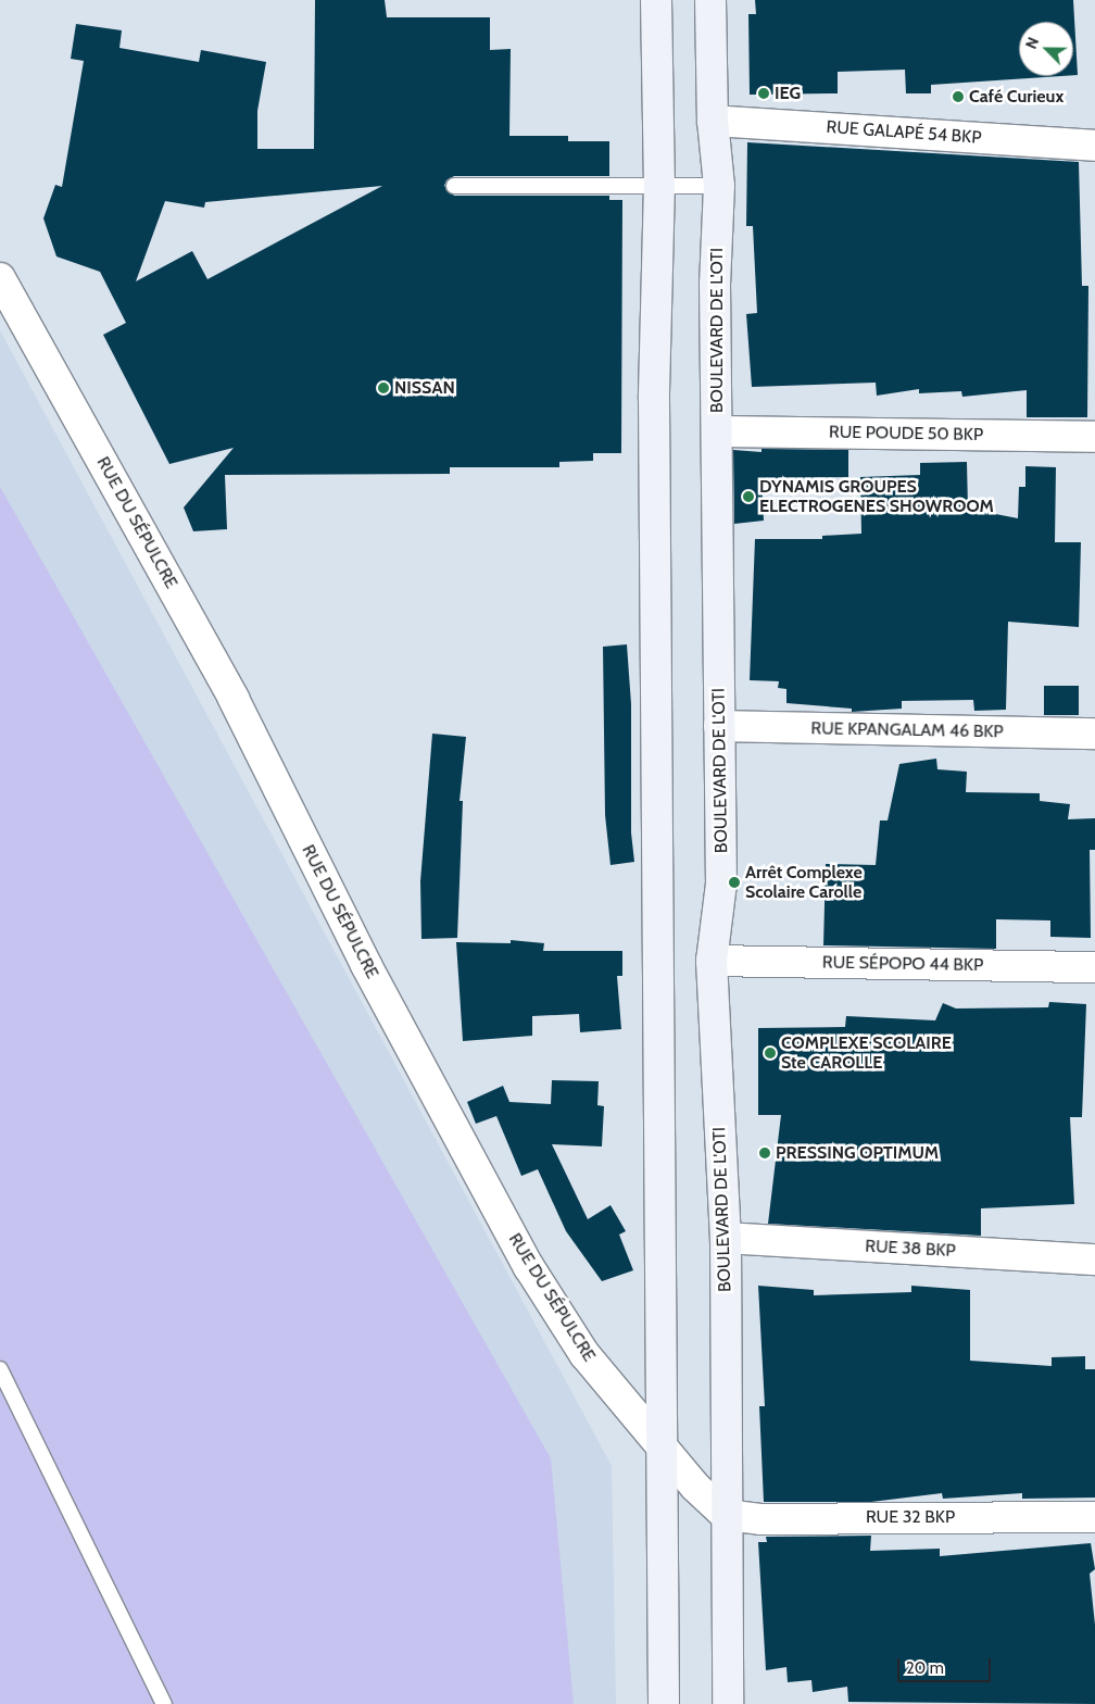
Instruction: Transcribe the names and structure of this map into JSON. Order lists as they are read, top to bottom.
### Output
{
  "streets": {
    "main road": ["BOULEVARD DE L'OTI"],
    "street": [
      "RUE GALAPÉ 54 BKP",
      "RUE POUDE 50 BKP",
      "RUE DU SÉPULCRE",
      "RUE KPANGALAM 46 BKP",
      "RUE SÉPOPO 44 BKP",
      "RUE 38 BKP",
      "RUE 32 BKP"
    ]
  },
  "crossings": [
    ["RUE GALAPÉ 54 BKP", "BOULEVARD DE L'OTI"],
    ["BOULEVARD DE L'OTI", "RUE POUDE 50 BKP"],
    ["BOULEVARD DE L'OTI", "RUE DU SÉPULCRE"],
    ["BOULEVARD DE L'OTI", "RUE KPANGALAM 46 BKP"],
    ["BOULEVARD DE L'OTI", "RUE SÉPOPO 44 BKP"],
    ["BOULEVARD DE L'OTI", "RUE 38 BKP"],
    ["BOULEVARD DE L'OTI", "RUE 32 BKP"],
    ["RUE DU SÉPULCRE", "RUE 32 BKP"]
  ],
  "places": [
    "IEG",
    "Café Curieux",
    "NISSAN",
    "DYNAMIS GROUPES ELECTROGENES SHOWROOM",
    "Arrêt Complexe Scolaire Carolle",
    "COMPLEXE SCOLAIRE Ste CAROLLE",
    "PRESSING OPTIMUM"
  ],
  "scale_bar": "20 m",
  "north": "top left"
}
